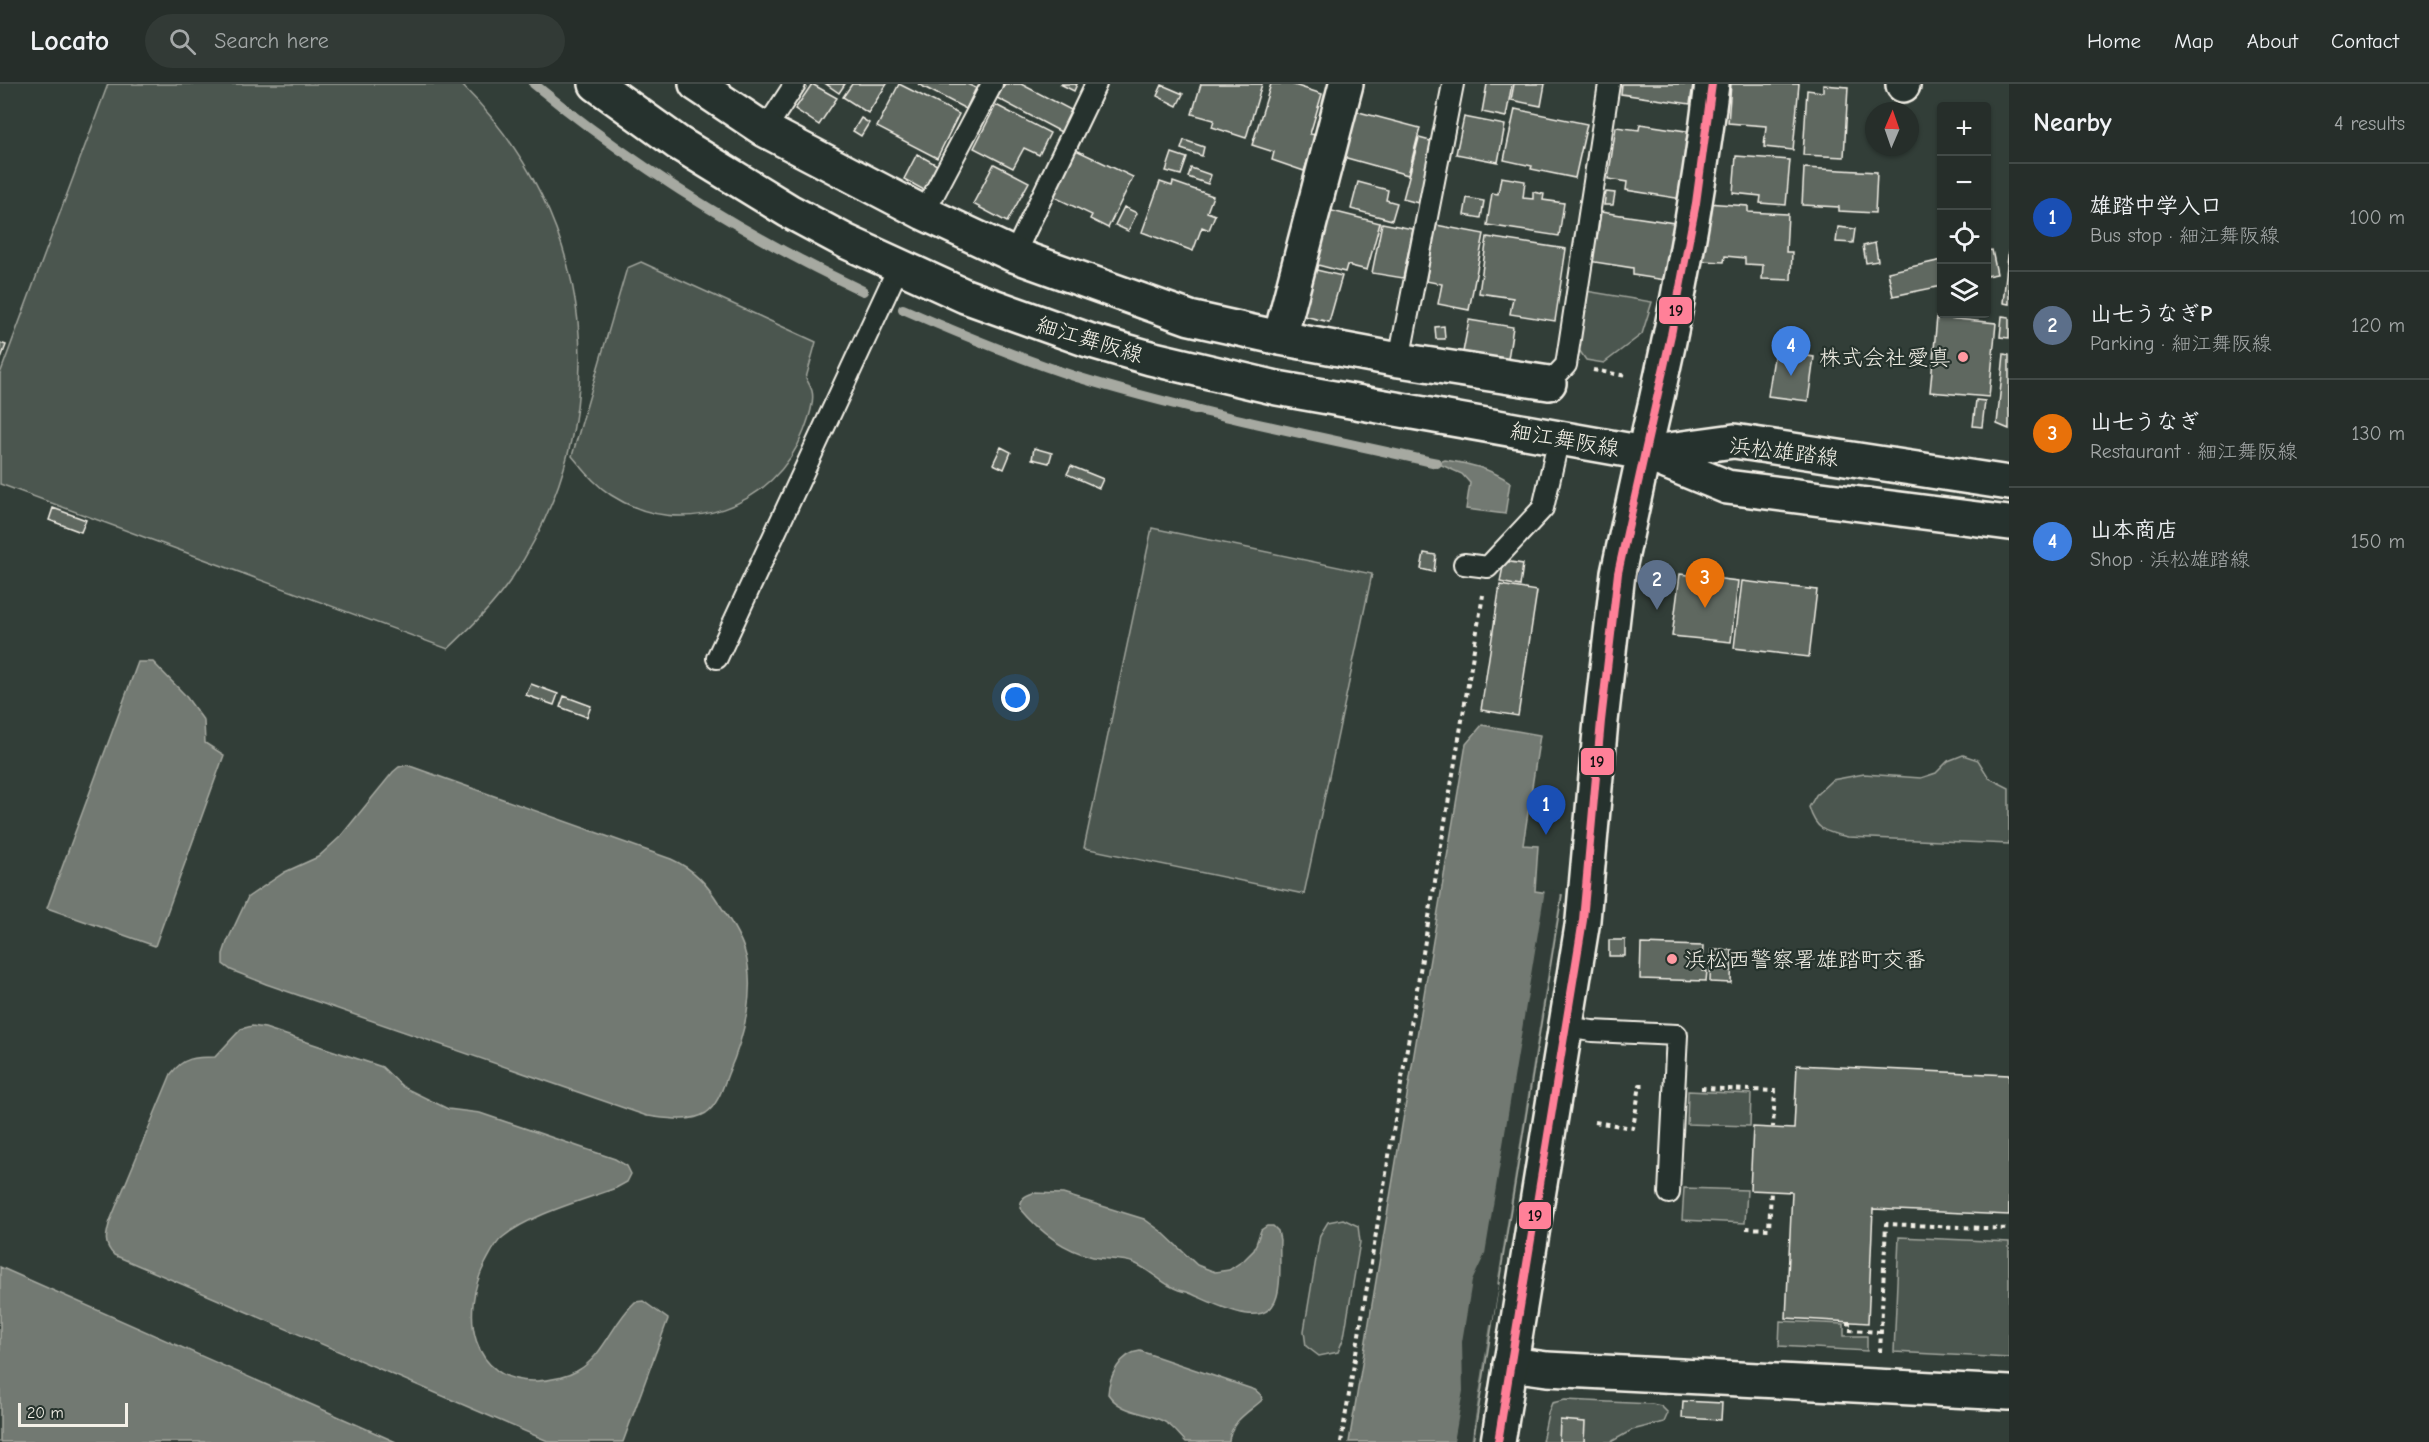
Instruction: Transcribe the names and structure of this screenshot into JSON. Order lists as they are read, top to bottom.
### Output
{
  "streets": {
    "main road": ["細江舞阪線", "浜松雄踏線"]
  },
  "crossings": [
    ["細江舞阪線", "浜松雄踏線"]
  ],
  "places": ["株式会社愛真", "浜松西警察署雄踏町交番"],
  "lines": ["transit line 19"],
  "scale_bar": "20 m",
  "north": "top",
  "page": {
    "header": "Locato",
    "search": "Search here",
    "nav": [
      "Home",
      "Map",
      "About",
      "Contact"
    ],
    "heading": ["Nearby", "4 results"],
    "map_buttons": ["+", "−"],
    "list": [
      {
        "mark": "1",
        "name": "雄踏中学入口",
        "note": "Bus stop · 細江舞阪線",
        "value": "100 m"
      },
      {
        "mark": "2",
        "name": "山七うなぎP",
        "note": "Parking · 細江舞阪線",
        "value": "120 m"
      },
      {
        "mark": "3",
        "name": "山七うなぎ",
        "note": "Restaurant · 細江舞阪線",
        "value": "130 m"
      },
      {
        "mark": "4",
        "name": "山本商店",
        "note": "Shop · 浜松雄踏線",
        "value": "150 m"
      }
    ],
    "pins": [
      "4",
      "3",
      "2",
      "1"
    ],
    "scale": "20 m"
  }
}
